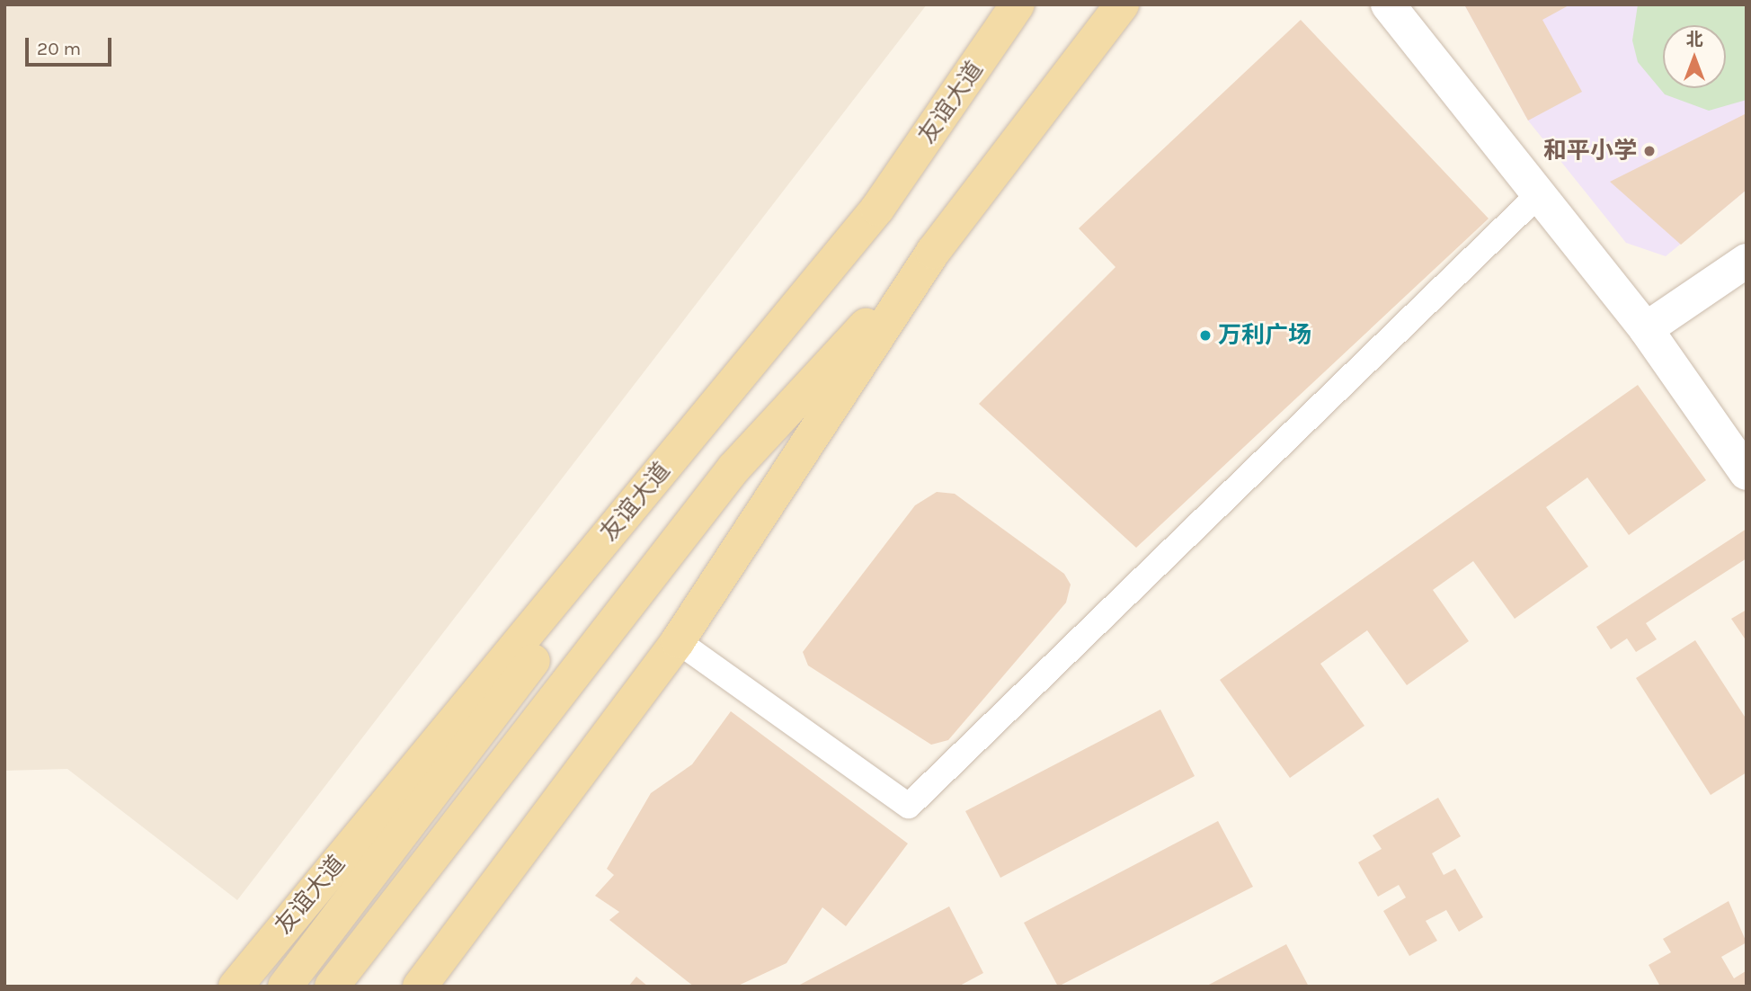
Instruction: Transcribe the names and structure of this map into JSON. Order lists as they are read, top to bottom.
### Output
{
  "streets": {
    "main road": ["友谊大道"]
  },
  "places": ["和平小学", "万利广场"],
  "scale_bar": "20 m",
  "north": "top"
}
